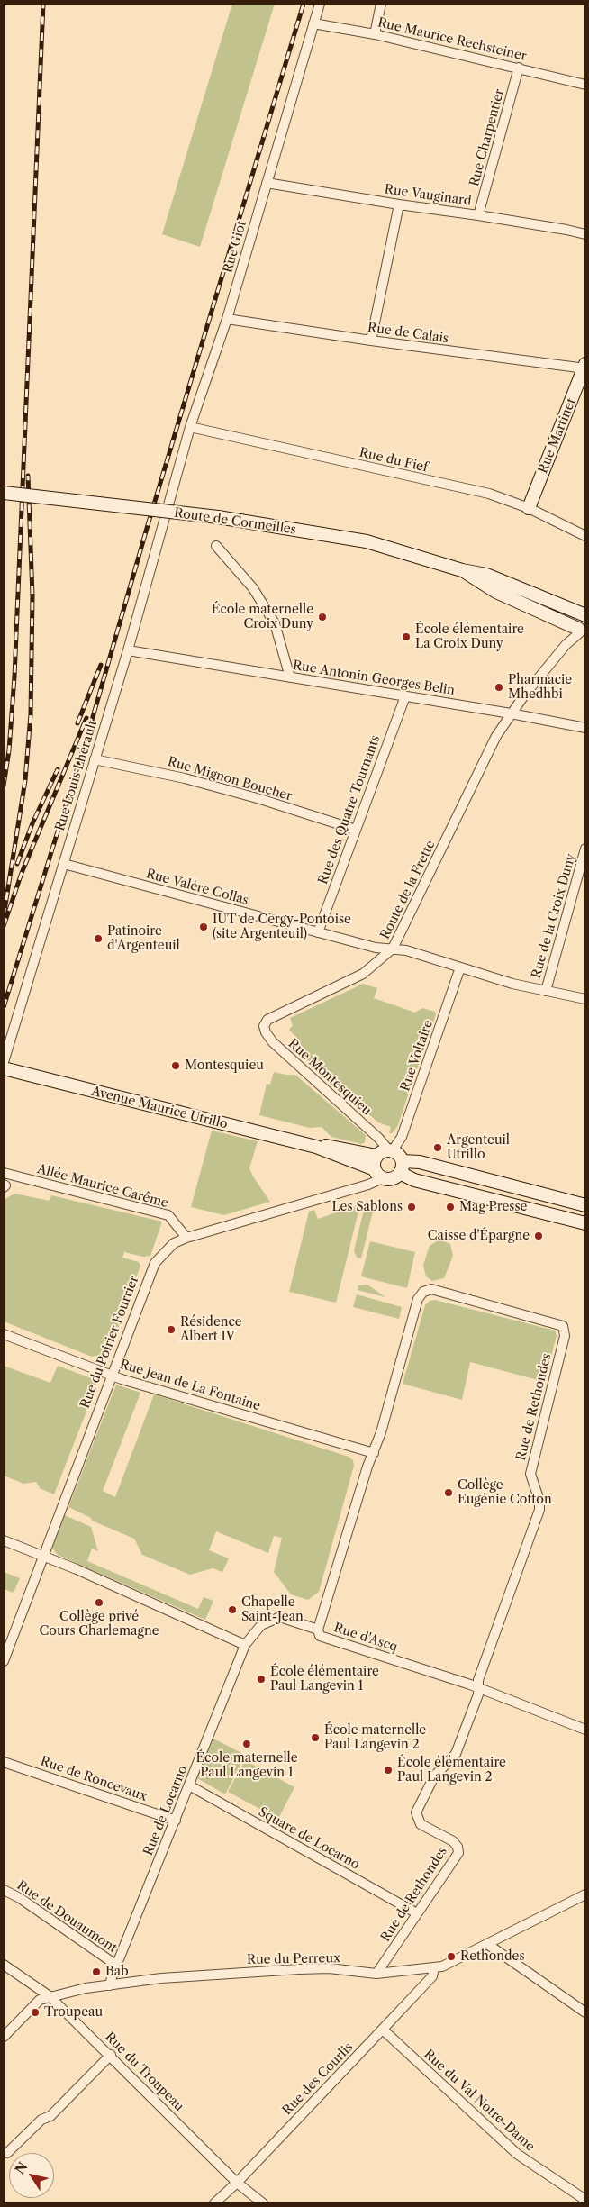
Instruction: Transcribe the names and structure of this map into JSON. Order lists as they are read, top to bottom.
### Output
{
  "streets": {
    "street": [
      "Rue Maurice Rechsteiner",
      "Rue Charpentier",
      "Rue Vauginard",
      "Rue Giot",
      "Rue de Calais",
      "Rue Martinet",
      "Rue du Fief",
      "Route de Cormeilles",
      "Rue Antonin Georges Belin",
      "Rue Louis Lhérault",
      "Rue Mignon Boucher",
      "Rue des Quatre Tournants",
      "Rue Valère Collas",
      "Route de la Frette",
      "Rue de la Croix Duny",
      "Rue Voltaire",
      "Rue Montesquieu",
      "Avenue Maurice Utrillo",
      "Allée Maurice Carême",
      "Rue du Poirier Fourrier",
      "Rue Jean de La Fontaine",
      "Rue de Rethondes",
      "Rue d'Ascq",
      "Rue de Roncevaux",
      "Rue de Locarno",
      "Square de Locarno",
      "Rue de Douaumont",
      "Rue du Perreux",
      "Rue du Troupeau",
      "Rue des Courlis",
      "Rue du Val Notre-Dame"
    ]
  },
  "crossings": [
    ["Rue Maurice Rechsteiner", "Rue Charpentier"],
    ["Rue Maurice Rechsteiner", "Rue Giot"],
    ["Rue Charpentier", "Rue Vauginard"],
    ["Rue Vauginard", "Rue Giot"],
    ["Rue Giot", "Rue de Calais"],
    ["Rue Giot", "Rue du Fief"],
    ["Rue Giot", "Rue Louis Lhérault"],
    ["Rue de Calais", "Rue Martinet"],
    ["Rue Martinet", "Rue du Fief"],
    ["Rue Antonin Georges Belin", "Rue Louis Lhérault"],
    ["Rue Antonin Georges Belin", "Rue des Quatre Tournants"],
    ["Rue Antonin Georges Belin", "Route de la Frette"],
    ["Rue Louis Lhérault", "Rue Mignon Boucher"],
    ["Rue Louis Lhérault", "Rue Valère Collas"],
    ["Rue Mignon Boucher", "Rue des Quatre Tournants"],
    ["Rue des Quatre Tournants", "Rue Valère Collas"],
    ["Rue Valère Collas", "Route de la Frette"],
    ["Rue Valère Collas", "Rue de la Croix Duny"],
    ["Rue Valère Collas", "Rue Voltaire"],
    ["Route de la Frette", "Rue Montesquieu"],
    ["Rue Voltaire", "Rue Montesquieu"],
    ["Rue Voltaire", "Avenue Maurice Utrillo"],
    ["Rue Voltaire", "Rue du Poirier Fourrier"],
    ["Rue Montesquieu", "Avenue Maurice Utrillo"],
    ["Rue Montesquieu", "Rue du Poirier Fourrier"],
    ["Avenue Maurice Utrillo", "Rue du Poirier Fourrier"],
    ["Allée Maurice Carême", "Rue du Poirier Fourrier"],
    ["Rue du Poirier Fourrier", "Rue Jean de La Fontaine"],
    ["Rue Jean de La Fontaine", "Rue de Rethondes"],
    ["Rue de Rethondes", "Rue d'Ascq"],
    ["Rue de Rethondes", "Square de Locarno"],
    ["Rue de Rethondes", "Rue du Perreux"],
    ["Rue d'Ascq", "Rue de Locarno"],
    ["Rue de Roncevaux", "Rue de Locarno"],
    ["Rue de Locarno", "Square de Locarno"],
    ["Rue de Locarno", "Rue de Douaumont"],
    ["Rue de Locarno", "Rue du Perreux"],
    ["Rue du Perreux", "Rue du Troupeau"],
    ["Rue du Perreux", "Rue des Courlis"],
    ["Rue du Troupeau", "Rue des Courlis"],
    ["Rue des Courlis", "Rue du Val Notre-Dame"]
  ],
  "places": [
    "École maternelle Croix Duny",
    "École élémentaire La Croix Duny",
    "Pharmacie Mhedhbi",
    "IUT de Cergy-Pontoise (site Argenteuil)",
    "Patinoire d'Argenteuil",
    "Montesquieu",
    "Argenteuil Utrillo",
    "Les Sablons",
    "Mag Presse",
    "Caisse d'Épargne",
    "Résidence Albert IV",
    "Collège Eugénie Cotton",
    "Collège privé Cours Charlemagne",
    "Chapelle Saint-Jean",
    "École élémentaire Paul Langevin 1",
    "École maternelle Paul Langevin 2",
    "École maternelle Paul Langevin 1",
    "École élémentaire Paul Langevin 2",
    "Rethondes",
    "Bab",
    "Troupeau"
  ],
  "north": "top left"
}
